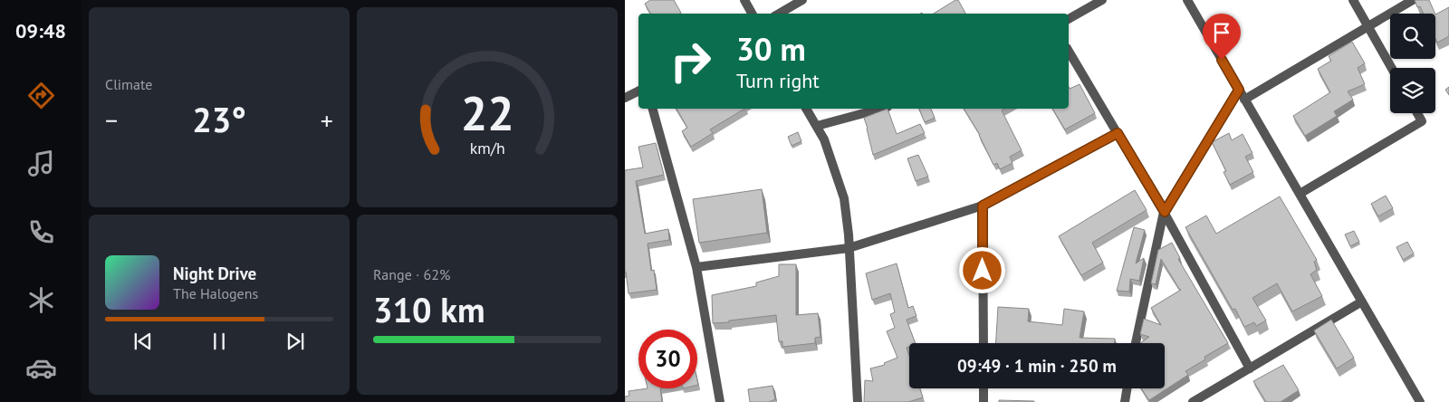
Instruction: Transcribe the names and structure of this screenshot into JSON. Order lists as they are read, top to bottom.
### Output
{
  "page": {
    "tabs": "09:48",
    "tile": [
      "Climate",
      ["Range · 62%", "310 km"]
    ],
    "turn": ["30 m", "Turn right"],
    "heat": ["−", "23°", "+"],
    "song": ["Night Drive", "The Halogens"],
    "limit": "30",
    "trip": "09:49 · 1 min · 250 m",
    "gauge": ["22", "km/h"]
  }
}
